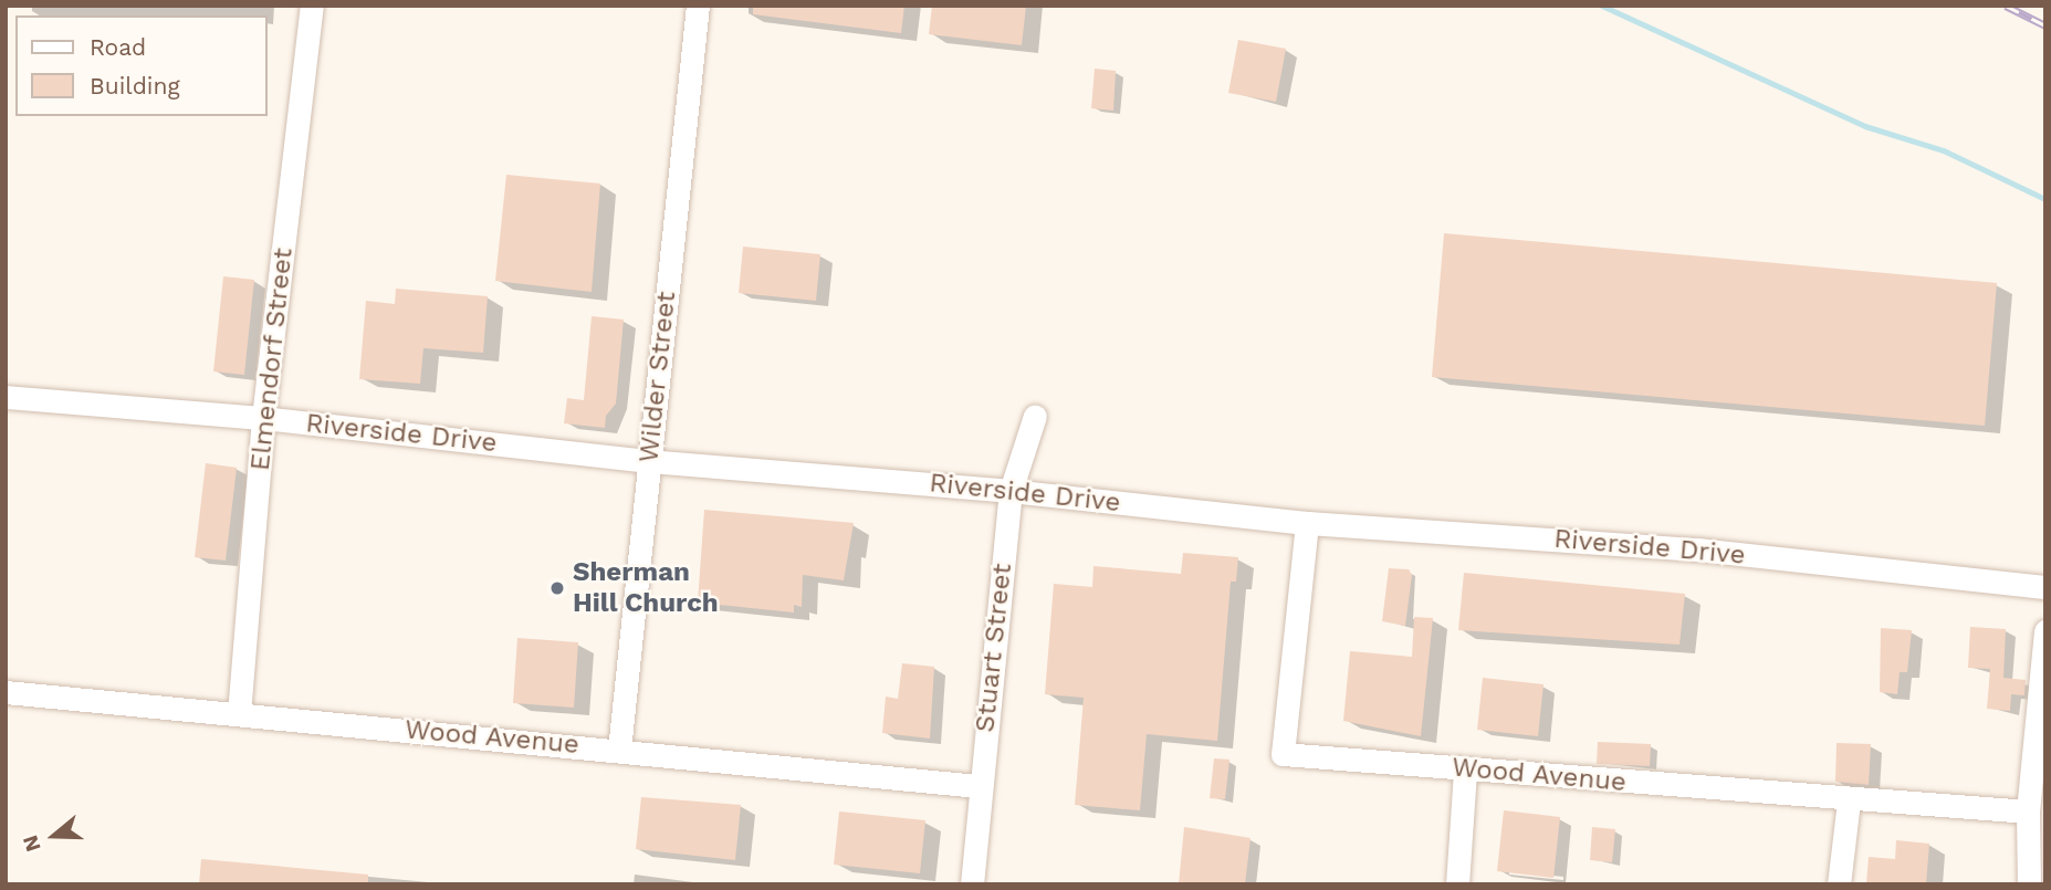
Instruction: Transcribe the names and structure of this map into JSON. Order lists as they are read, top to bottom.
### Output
{
  "streets": {
    "street": [
      "Elmendorf Street",
      "Wilder Street",
      "Riverside Drive",
      "Stuart Street",
      "Wood Avenue"
    ]
  },
  "crossings": [
    ["Elmendorf Street", "Riverside Drive"],
    ["Elmendorf Street", "Wood Avenue"],
    ["Wilder Street", "Riverside Drive"],
    ["Wilder Street", "Wood Avenue"],
    ["Riverside Drive", "Stuart Street"],
    ["Riverside Drive", "Wood Avenue"],
    ["Stuart Street", "Wood Avenue"]
  ],
  "places": ["Sherman Hill Church"],
  "legend": ["Road", "Building"],
  "north": "left"
}
